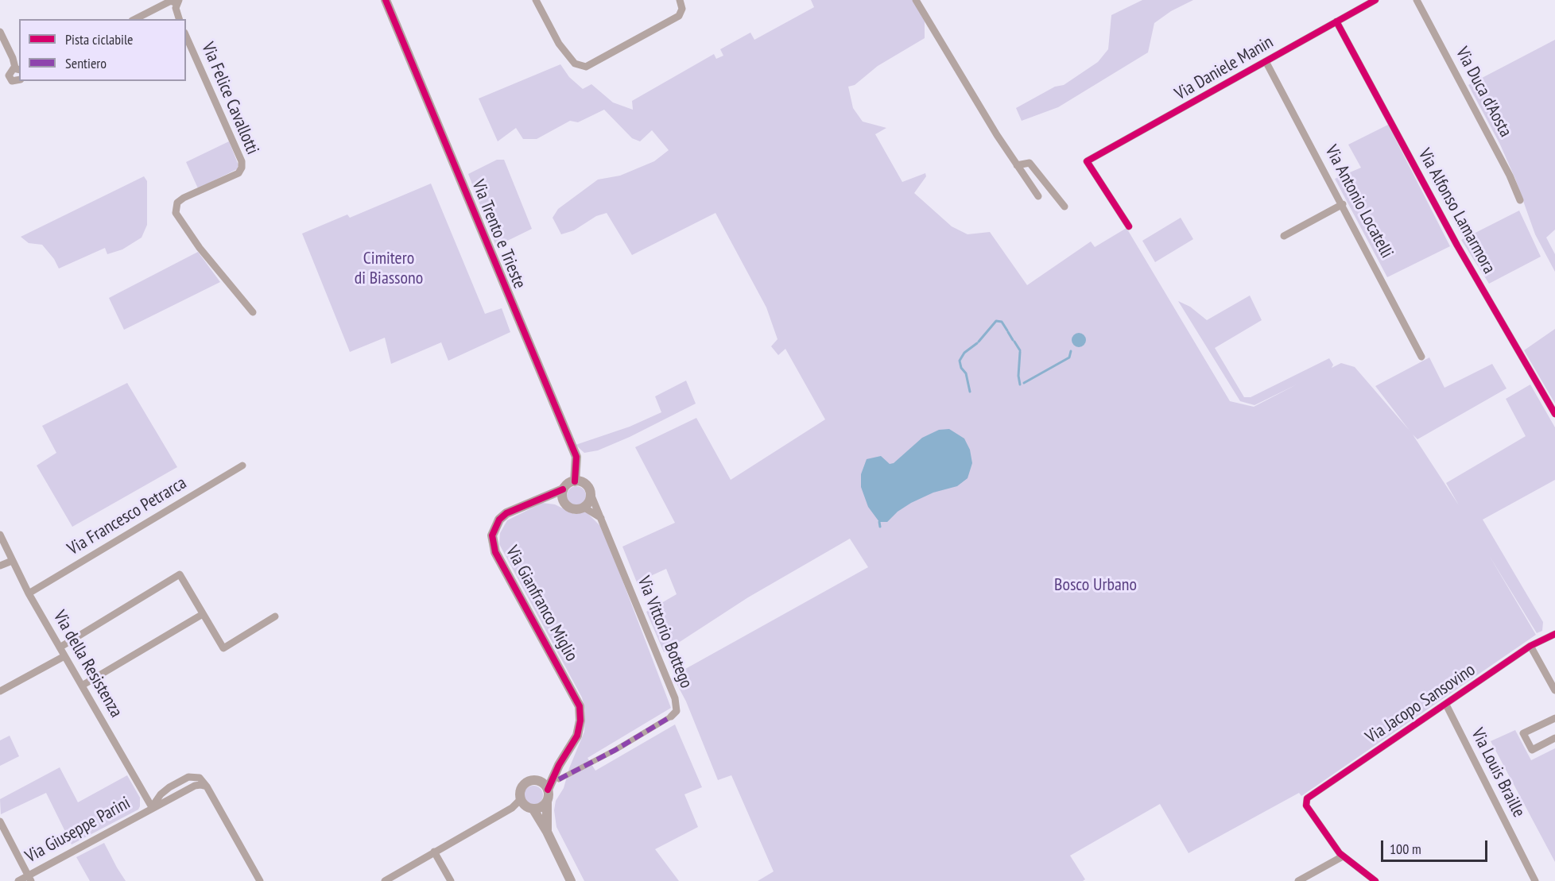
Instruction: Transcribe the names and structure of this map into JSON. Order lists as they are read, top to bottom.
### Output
{
  "streets": {
    "street": [
      "Via Daniele Manin",
      "Via Duca d'Aosta",
      "Via Felice Cavallotti",
      "Via Antonio Locatelli",
      "Via Alfonso Lamarmora",
      "Via Trento e Trieste",
      "Via Francesco Petrarca",
      "Via Gianfranco Miglio",
      "Via Vittorio Bottego",
      "Via della Resistenza",
      "Via Jacopo Sansovino",
      "Via Louis Braille",
      "Via Giuseppe Parini"
    ]
  },
  "crossings": [
    ["Via Daniele Manin", "Via Antonio Locatelli"],
    ["Via Daniele Manin", "Via Alfonso Lamarmora"],
    ["Via Trento e Trieste", "Via Gianfranco Miglio"],
    ["Via Trento e Trieste", "Via Vittorio Bottego"],
    ["Via Francesco Petrarca", "Via della Resistenza"],
    ["Via Gianfranco Miglio", "Via Vittorio Bottego"],
    ["Via della Resistenza", "Via Giuseppe Parini"],
    ["Via Jacopo Sansovino", "Via Louis Braille"]
  ],
  "parks": ["Cimitero di Biassono", "Bosco Urbano"],
  "legend": ["Pista ciclabile", "Sentiero"],
  "scale_bar": "100 m"
}
